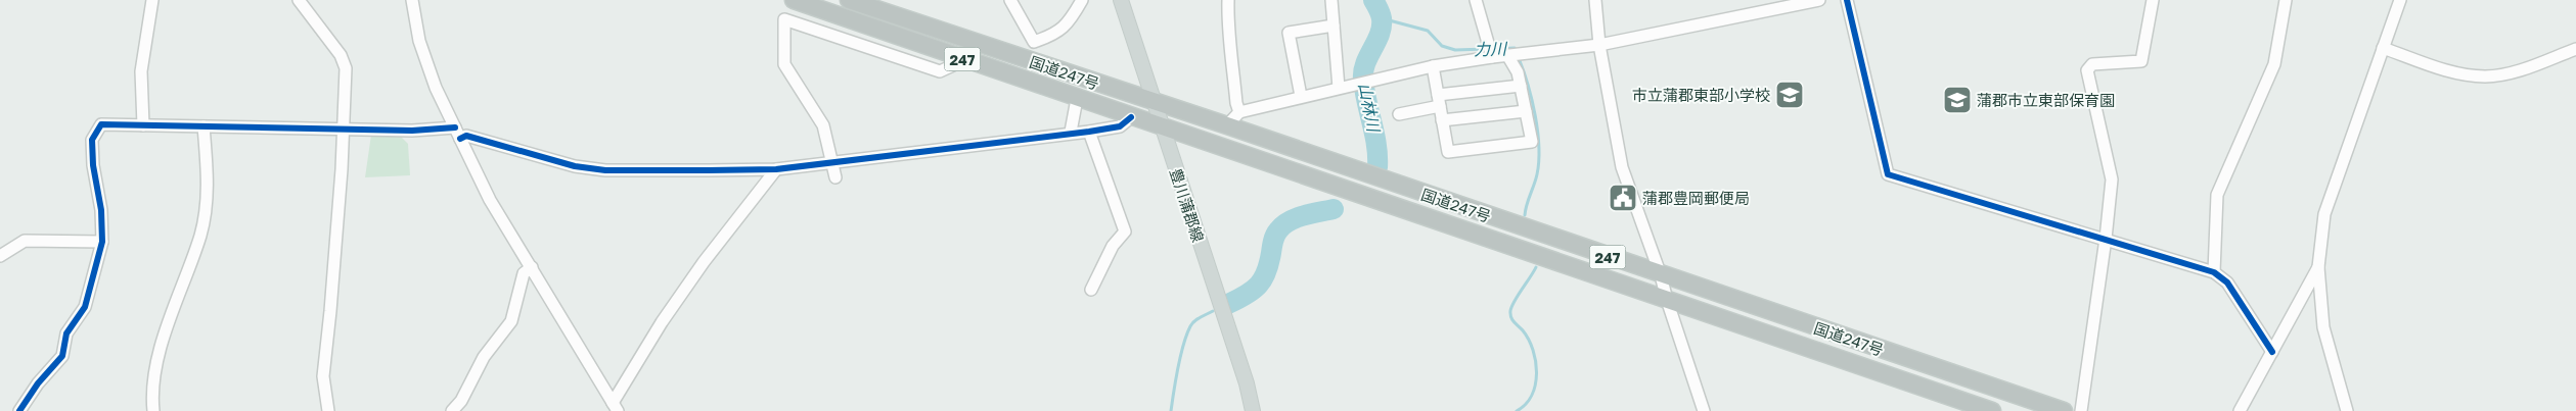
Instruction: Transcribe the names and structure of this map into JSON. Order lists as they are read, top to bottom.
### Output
{
  "streets": {
    "highway": ["247", "国道247号"],
    "main road": ["豊川蒲郡線"]
  },
  "crossings": [
    ["国道247号", "豊川蒲郡線"]
  ],
  "water": ["力川", "山林川"],
  "places": {
    "school or university": ["市立蒲郡東部小学校", "蒲郡市立東部保育園"],
    "public building": ["蒲郡豊岡郵便局"]
  }
}
